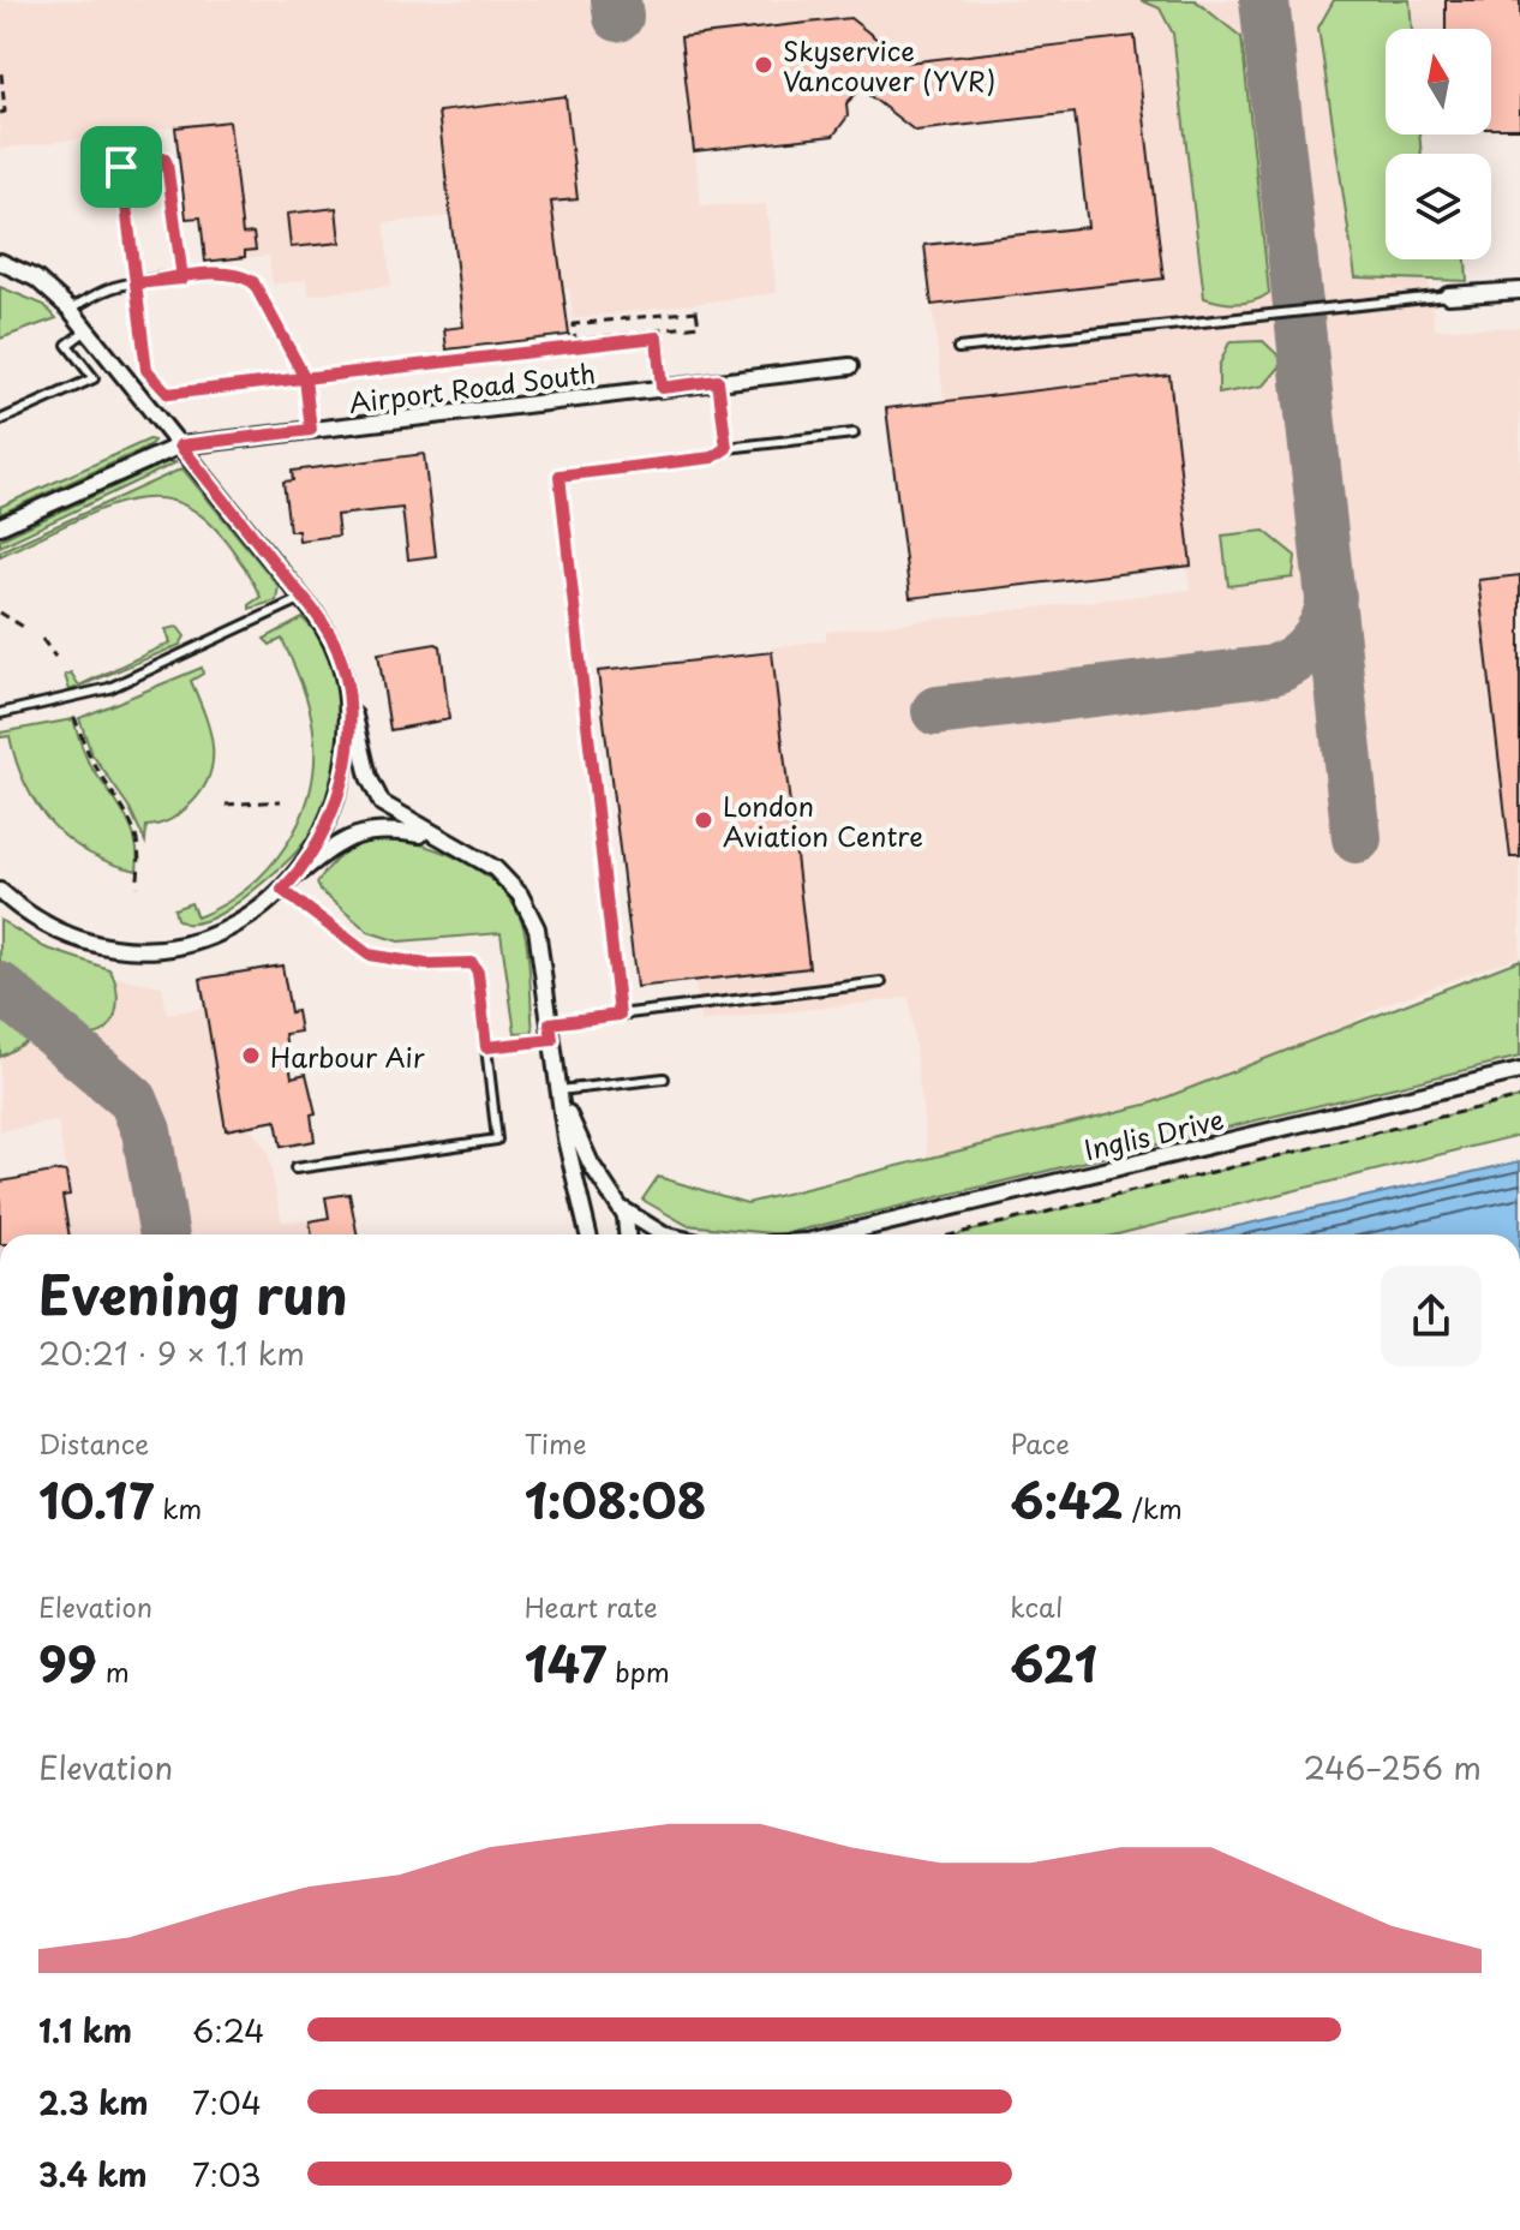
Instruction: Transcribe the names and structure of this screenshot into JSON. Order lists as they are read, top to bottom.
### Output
{
  "streets": {
    "street": ["Airport Road South", "Inglis Drive"]
  },
  "places": ["Skyservice Vancouver (YVR)", "London Aviation Centre", "Harbour Air"],
  "north": "top",
  "page": {
    "heading": ["Evening run", "20:21 · 9 × 1.1 km"],
    "stats": [
      ["Distance", "10.17 km"],
      ["Time", "1:08:08"],
      ["Pace", "6:42 /km"],
      ["Elevation", "99 m"],
      ["Heart rate", "147 bpm"],
      ["kcal", "621"]
    ],
    "chart": ["Elevation", "246–256 m"],
    "list": [
      {
        "name": "1.1 km",
        "note": "6:24"
      },
      {
        "name": "2.3 km",
        "note": "7:04"
      },
      {
        "name": "3.4 km",
        "note": "7:03"
      }
    ]
  }
}
